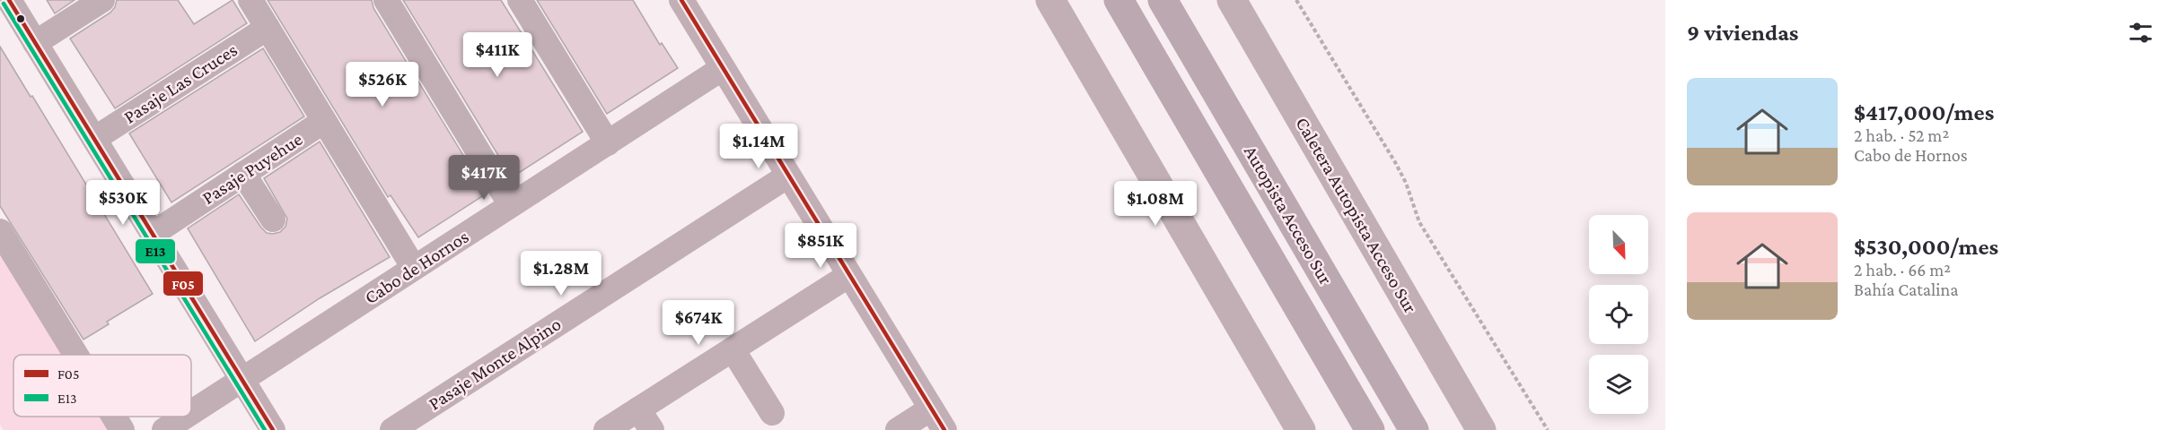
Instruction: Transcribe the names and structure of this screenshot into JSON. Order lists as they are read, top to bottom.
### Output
{
  "streets": {
    "highway": ["Autopista Acceso Sur"],
    "main road": ["Caletera Autopista Acceso Sur"],
    "street": [
      "Pasaje Las Cruces",
      "Pasaje Puyehue",
      "Cabo de Hornos",
      "Pasaje Monte Alpino"
    ]
  },
  "lines": ["transit line F05", "transit line E13"],
  "legend": ["F05", "E13"],
  "north": "bottom right",
  "page": {
    "heading": "9 viviendas",
    "price": [
      "$411K",
      "$526K",
      "$1.14M",
      "$417K",
      "$530K",
      "$1.08M",
      "$851K",
      "$1.28M",
      "$674K"
    ],
    "list": [
      {
        "name": "$417,000/mes",
        "note": "2 hab. · 52 m² · Cabo de Hornos"
      },
      {
        "name": "$530,000/mes",
        "note": "2 hab. · 66 m² · Bahía Catalina"
      }
    ]
  }
}
